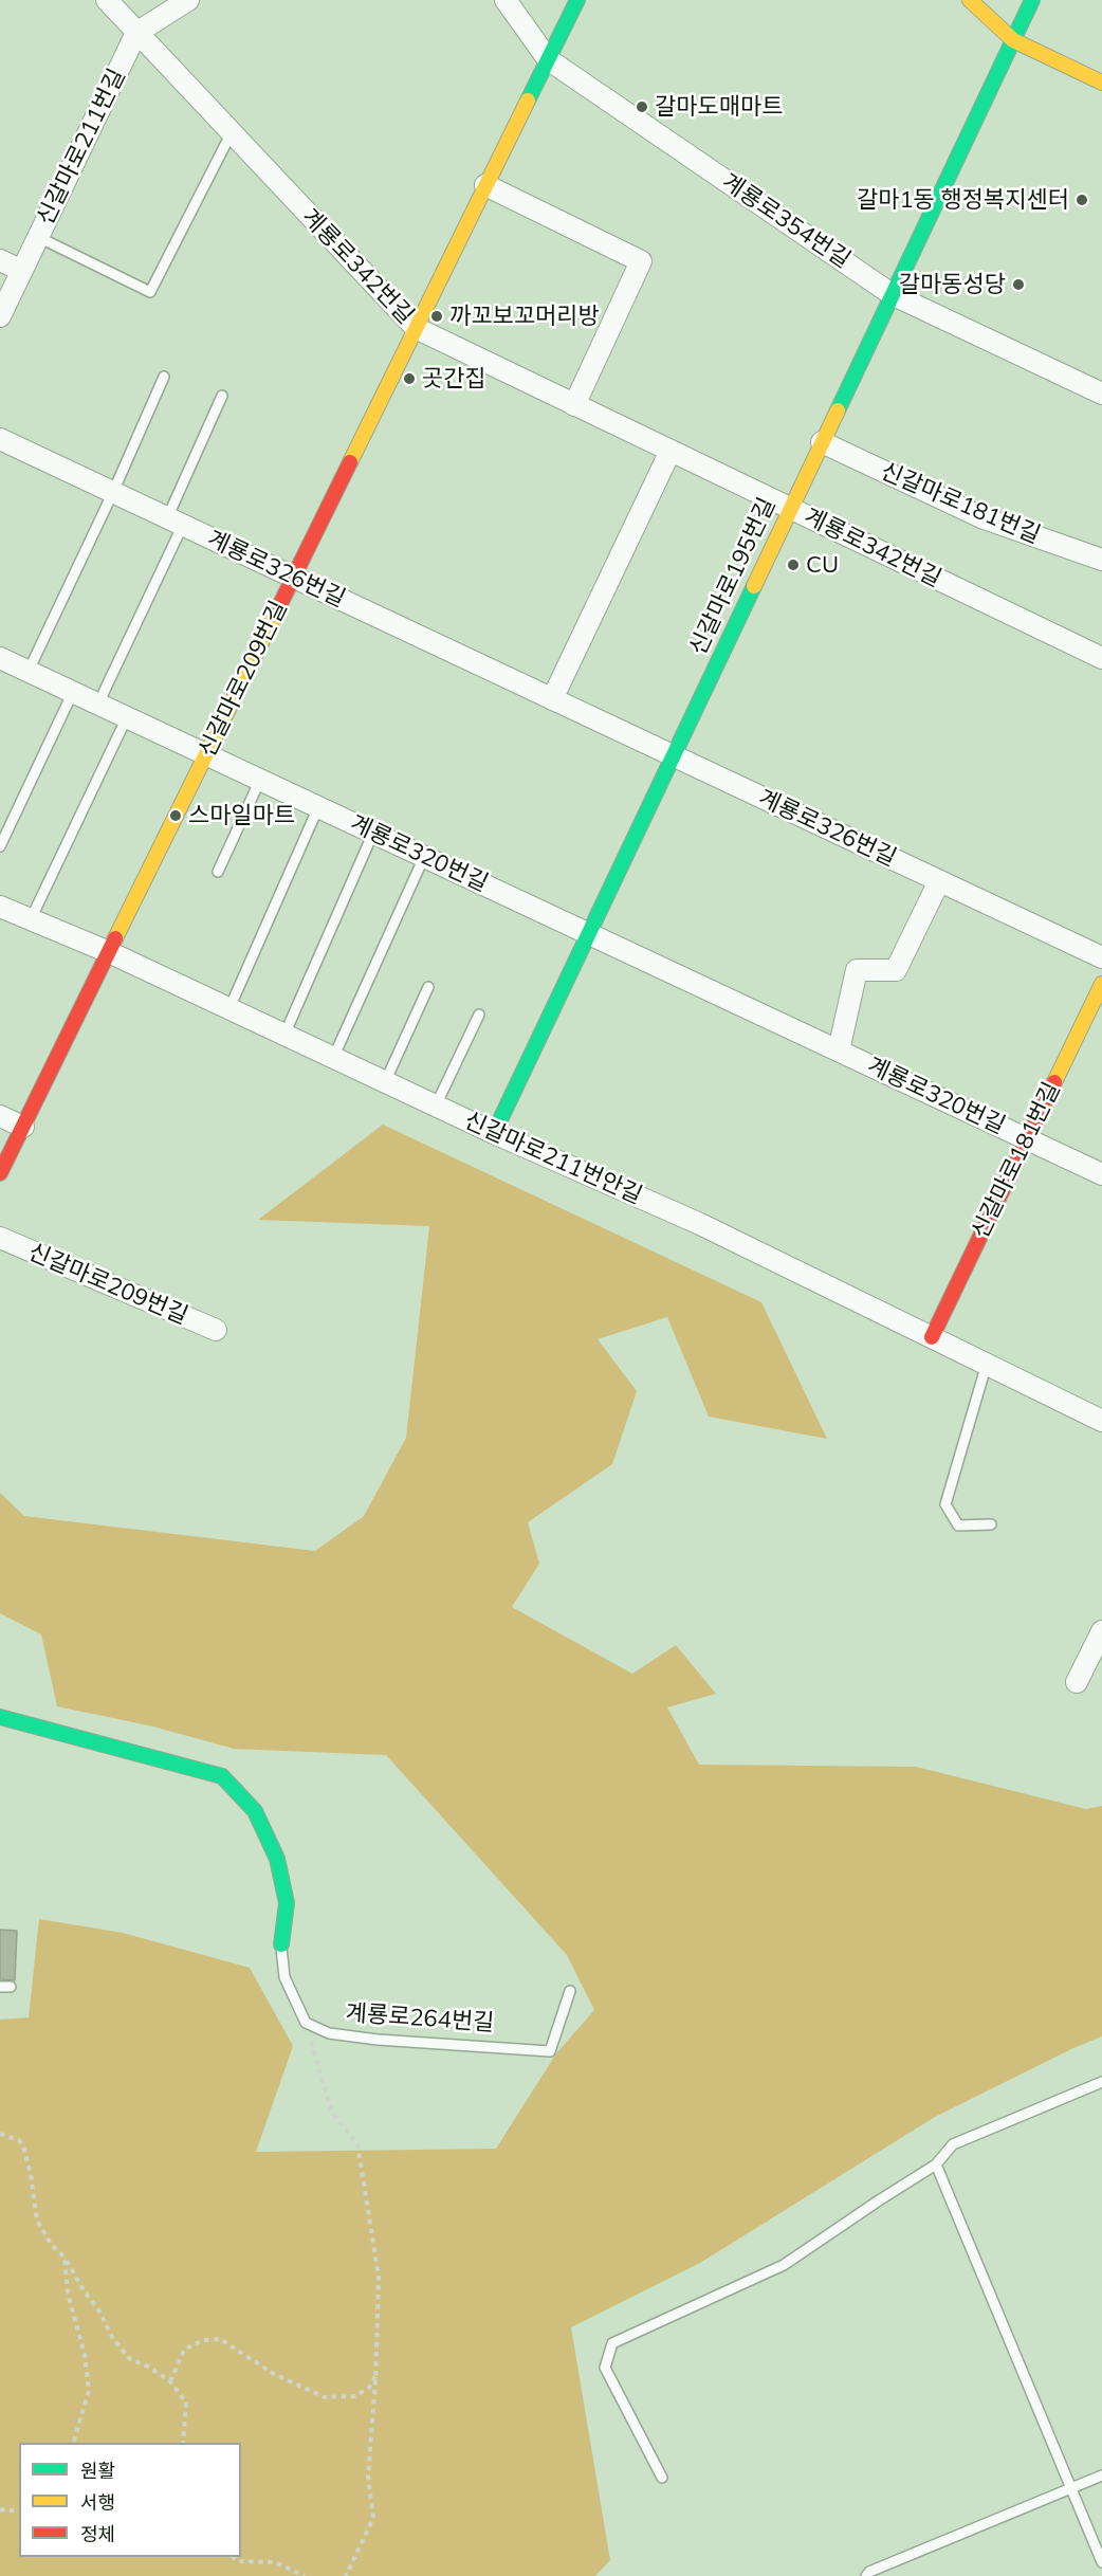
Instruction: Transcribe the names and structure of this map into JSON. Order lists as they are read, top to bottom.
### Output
{
  "streets": {
    "street": [
      "신갈마로211번길",
      "계룡로354번길",
      "계룡로342번길",
      "신갈마로181번길",
      "계룡로326번길",
      "신갈마로195번길",
      "신갈마로209번길",
      "계룡로320번길",
      "신갈마로211번안길"
    ],
    "lane": ["계룡로264번길"]
  },
  "crossings": [
    ["신갈마로211번길", "계룡로342번길"],
    ["계룡로354번길", "신갈마로195번길"],
    ["계룡로354번길", "신갈마로209번길"],
    ["계룡로342번길", "신갈마로195번길"],
    ["계룡로342번길", "신갈마로209번길"],
    ["신갈마로181번길", "신갈마로195번길"],
    ["신갈마로181번길", "계룡로320번길"],
    ["신갈마로181번길", "신갈마로211번안길"],
    ["계룡로326번길", "신갈마로195번길"],
    ["계룡로326번길", "신갈마로209번길"],
    ["계룡로326번길", "계룡로320번길"],
    ["신갈마로195번길", "계룡로320번길"],
    ["신갈마로195번길", "신갈마로211번안길"],
    ["신갈마로209번길", "계룡로320번길"],
    ["신갈마로209번길", "신갈마로211번안길"]
  ],
  "places": [
    "갈마도매마트",
    "갈마1동 행정복지센터",
    "갈마동성당",
    "까꼬보꼬머리방",
    "곳간집",
    "CU",
    "스마일마트"
  ],
  "legend": ["원활", "서행", "정체"]
}
